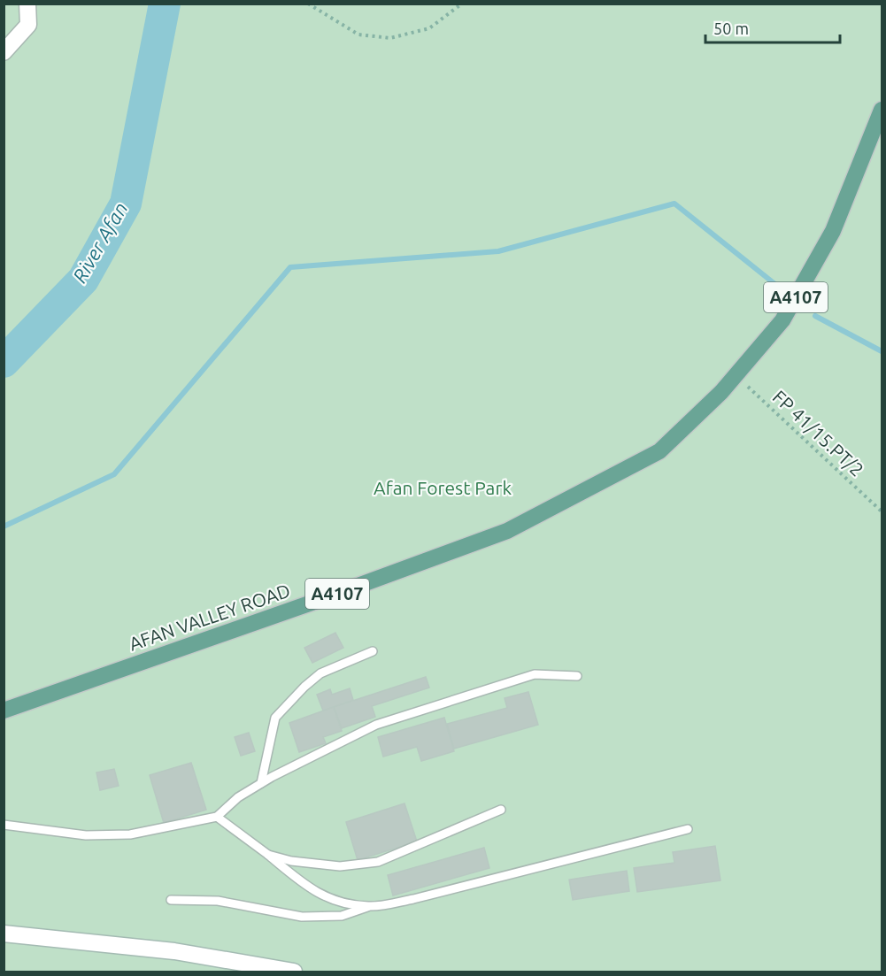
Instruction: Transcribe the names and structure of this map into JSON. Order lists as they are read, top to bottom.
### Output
{
  "streets": {
    "main road": ["A4107", "AFAN VALLEY ROAD"],
    "path": ["FP 41/15.PT/2"]
  },
  "crossings": [
    ["FP 41/15.PT/2", "AFAN VALLEY ROAD"]
  ],
  "water": ["River Afan"],
  "parks": ["Afan Forest Park"],
  "scale_bar": "50 m"
}
